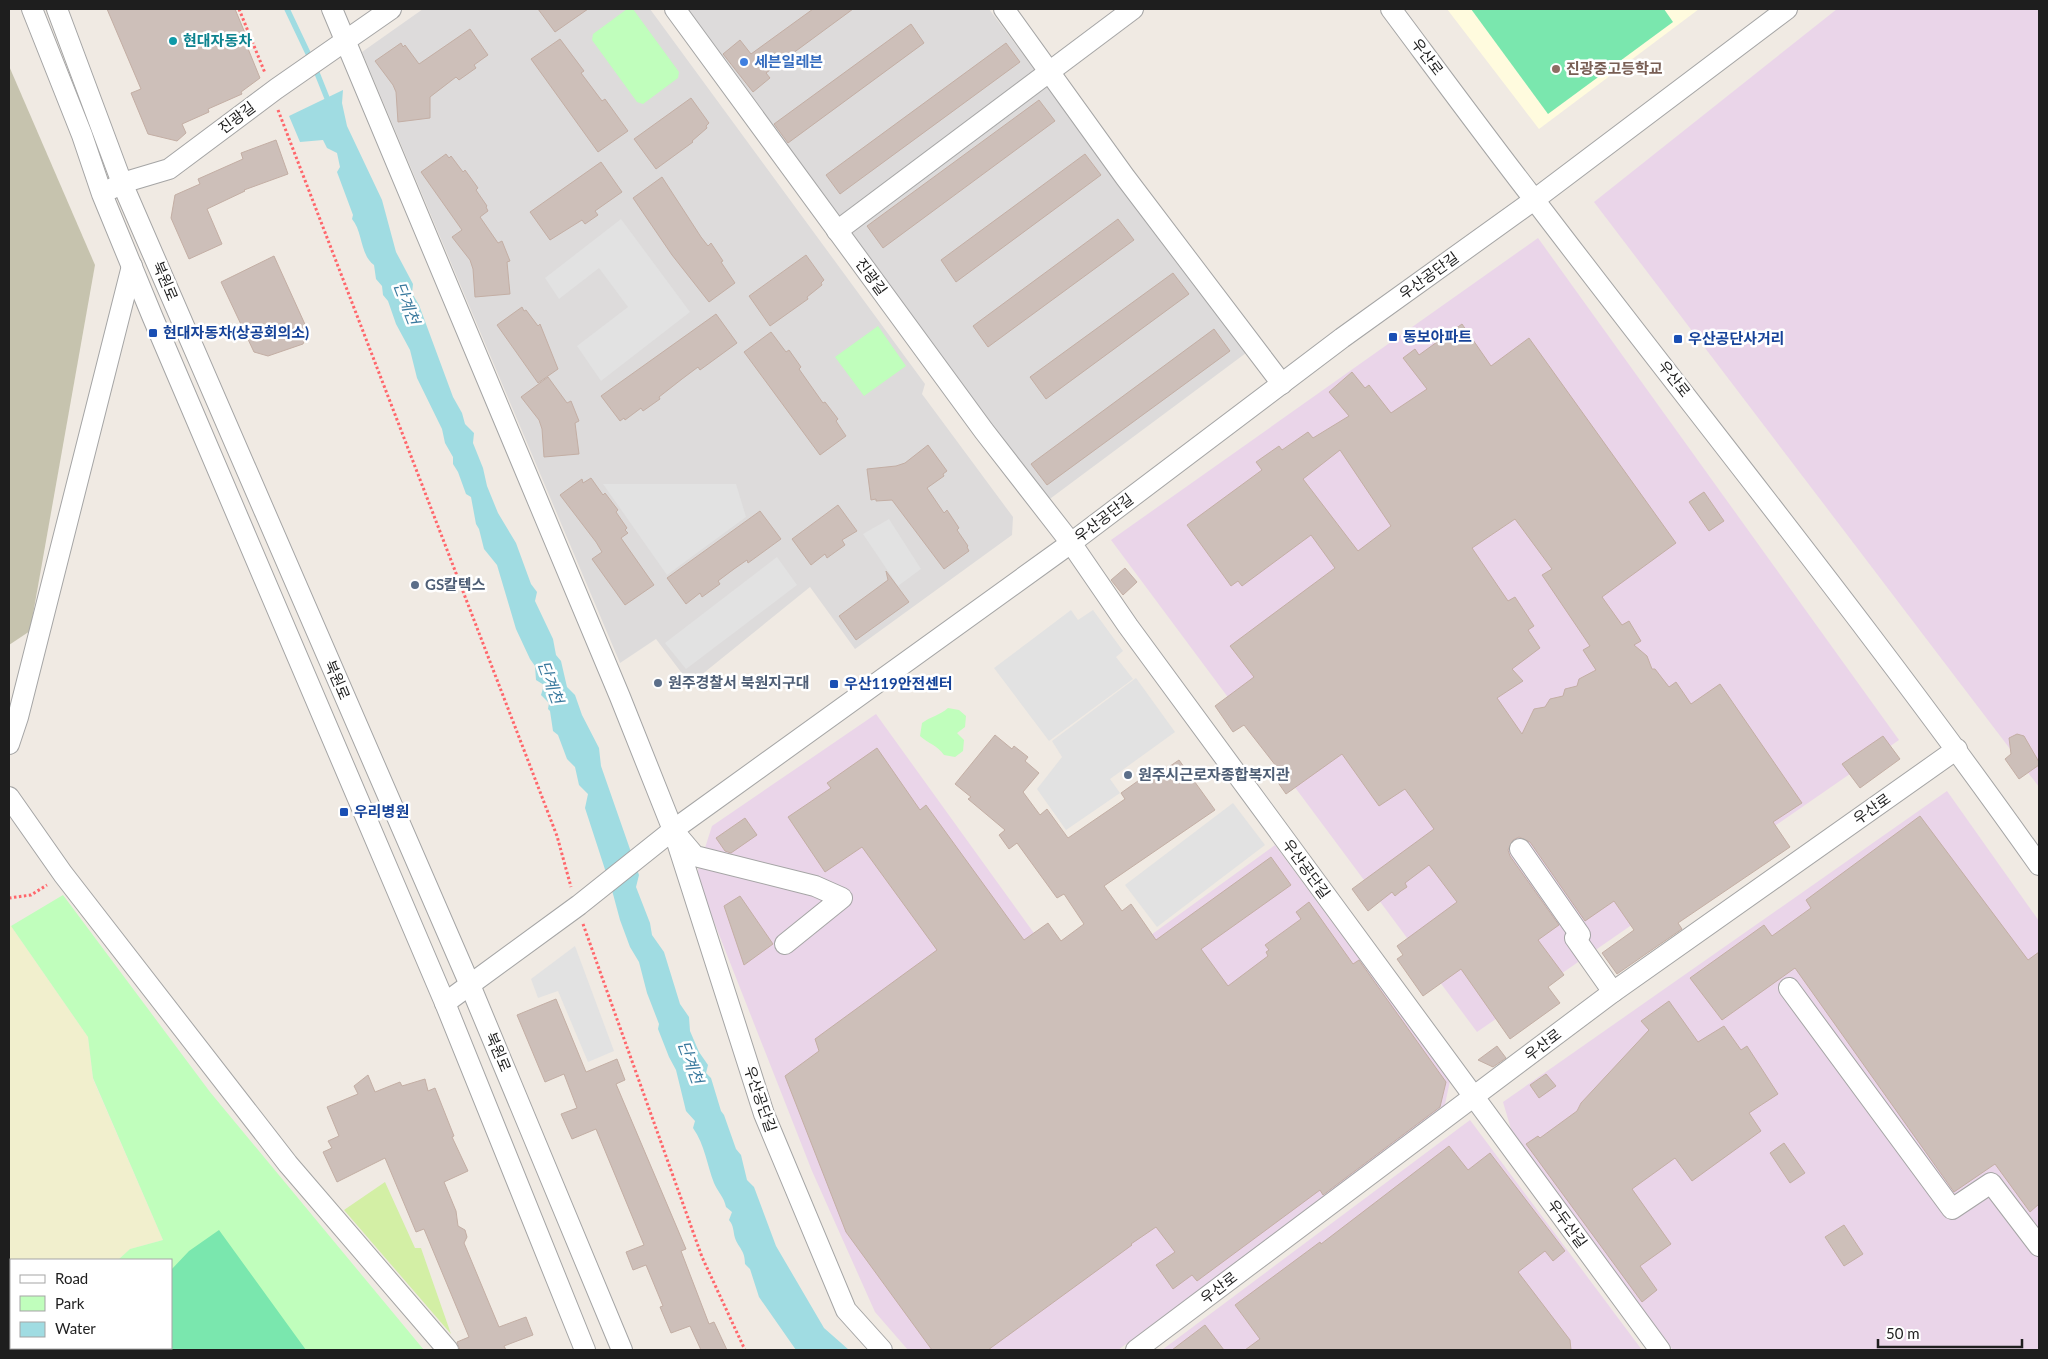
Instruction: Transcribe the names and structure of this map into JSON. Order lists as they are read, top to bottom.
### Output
{
  "streets": {
    "street": [
      "우산로",
      "진광길",
      "우산공단길",
      "북원로",
      "우두산길"
    ]
  },
  "crossings": [
    ["우산로", "우산공단길"],
    ["우산로", "우두산길"],
    ["진광길", "우산공단길"],
    ["진광길", "북원로"],
    ["우산공단길", "우두산길"]
  ],
  "water": ["단계천"],
  "places": {
    "other": [
      "현대자동차",
      "세븐일레븐",
      "진광중고등학교",
      "GS칼텍스",
      "원주경찰서 북원지구대",
      "원주시근로자종합복지관"
    ],
    "transit": [
      "현대자동차(상공회의소)",
      "동보아파트",
      "우산공단사거리",
      "우산119안전센터",
      "우리병원"
    ]
  },
  "legend": ["Road", "Park", "Water"],
  "scale_bar": "50 m"
}
